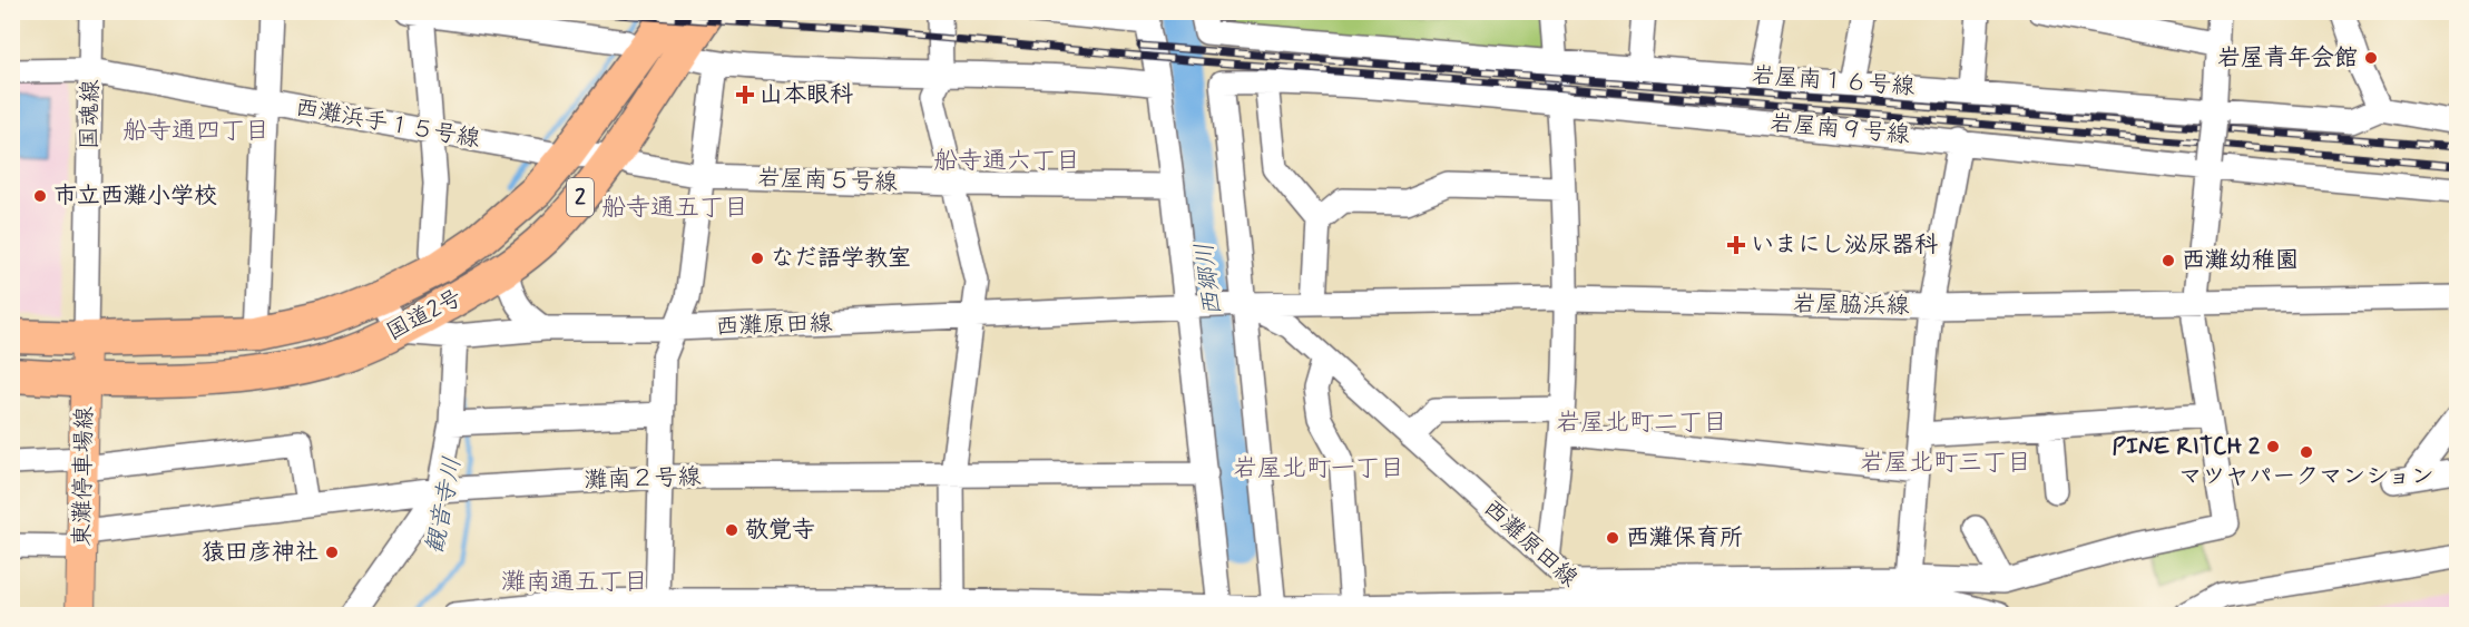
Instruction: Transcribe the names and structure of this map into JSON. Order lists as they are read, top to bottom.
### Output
{
  "streets": {
    "highway": ["2", "国道2号"],
    "main road": ["東灘停車場線"],
    "street": [
      "岩屋南１６号線",
      "国魂線",
      "西灘浜手１５号線",
      "岩屋南９号線",
      "岩屋南５号線",
      "岩屋脇浜線",
      "西灘原田線",
      "灘南２号線"
    ]
  },
  "crossings": [
    ["国魂線", "西灘浜手１５号線"],
    ["国魂線", "国道2号"],
    ["国魂線", "東灘停車場線"],
    ["西灘浜手１５号線", "岩屋南５号線"],
    ["西灘浜手１５号線", "国道2号"],
    ["岩屋南９号線", "岩屋脇浜線"],
    ["岩屋南９号線", "西灘原田線"],
    ["岩屋南５号線", "国道2号"],
    ["岩屋脇浜線", "西灘原田線"],
    ["国道2号", "西灘原田線"],
    ["国道2号", "東灘停車場線"],
    ["東灘停車場線", "灘南２号線"]
  ],
  "districts": [
    "船寺通四丁目",
    "船寺通六丁目",
    "船寺通五丁目",
    "岩屋北町二丁目",
    "岩屋北町三丁目",
    "岩屋北町一丁目",
    "灘南通五丁目"
  ],
  "water": ["西郷川", "観音寺川"],
  "places": {
    "other": [
      "岩屋青年会館",
      "市立西灘小学校",
      "なだ語学教室",
      "西灘幼稚園",
      "PINE RITCH 2",
      "マツヤパークマンション",
      "敬覚寺",
      "西灘保育所",
      "猿田彦神社"
    ],
    "health": ["山本眼科", "いまにし泌尿器科"]
  }
}
